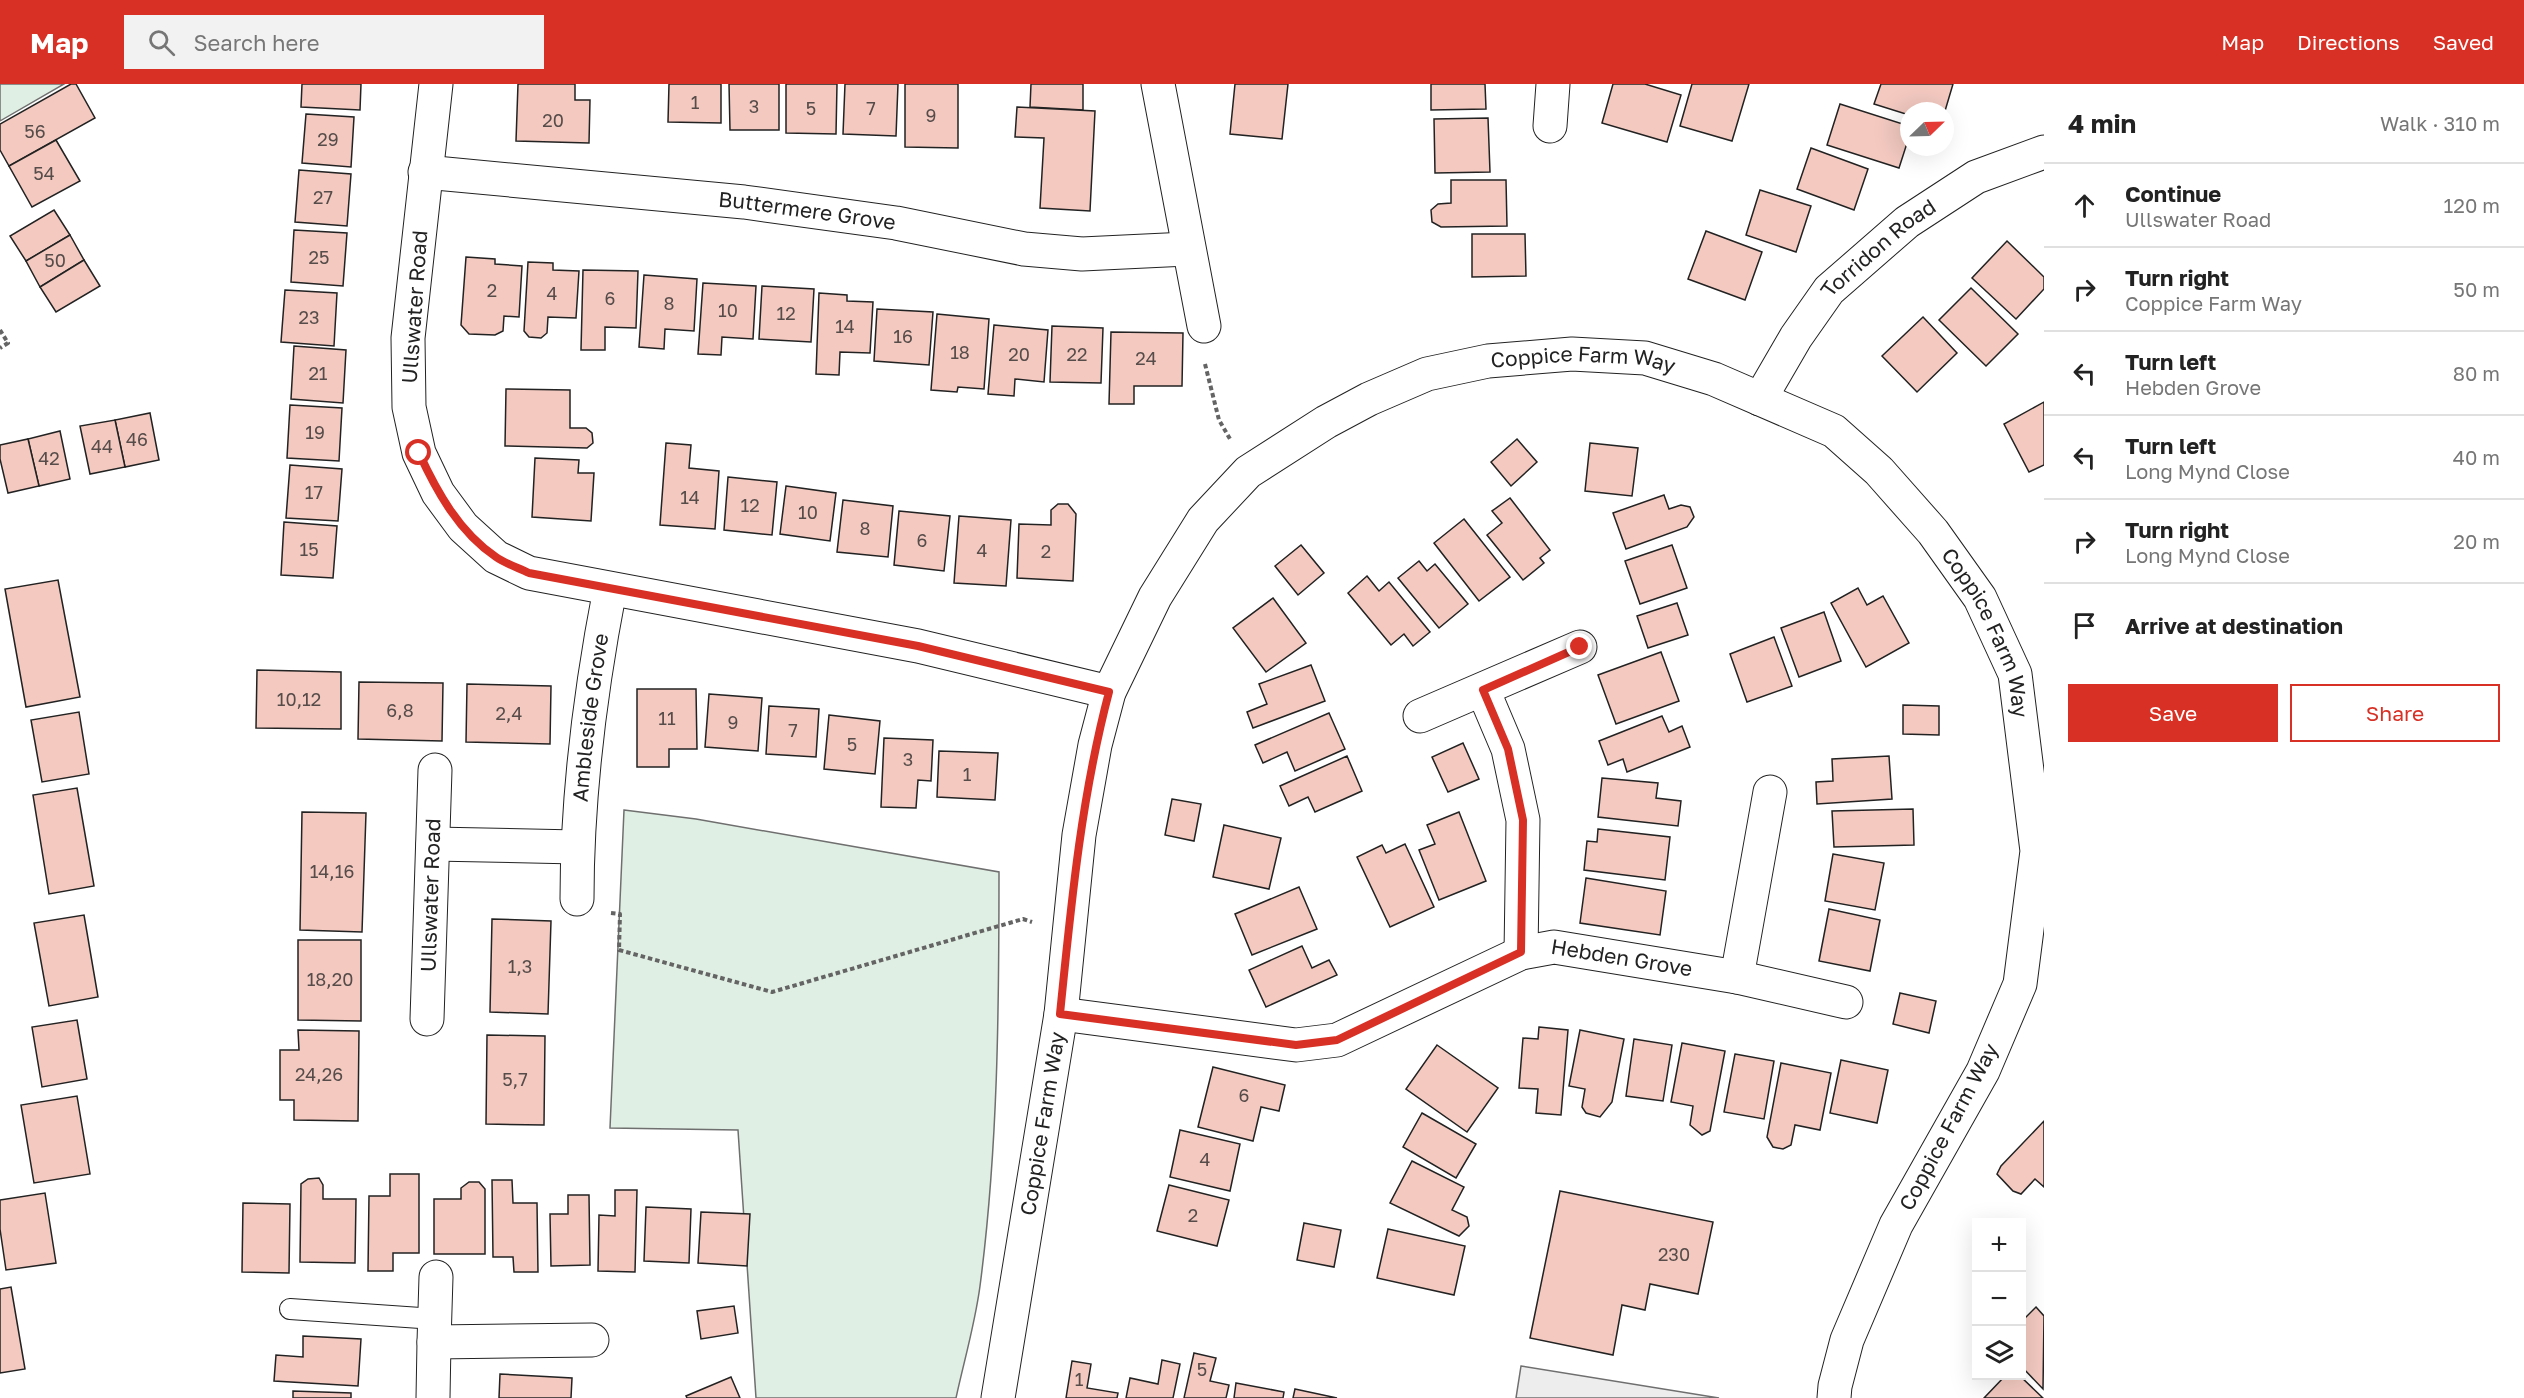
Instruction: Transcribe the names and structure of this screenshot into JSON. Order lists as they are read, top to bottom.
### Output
{
  "streets": {
    "street": [
      "Buttermere Grove",
      "Torridon Road",
      "Ullswater Road",
      "Coppice Farm Way",
      "Ambleside Grove",
      "Hebden Grove"
    ]
  },
  "crossings": [
    ["Buttermere Grove", "Ullswater Road"],
    ["Torridon Road", "Coppice Farm Way"],
    ["Ullswater Road", "Coppice Farm Way"],
    ["Ullswater Road", "Ambleside Grove"],
    ["Coppice Farm Way", "Hebden Grove"]
  ],
  "house_numbers": [
    "1",
    "3",
    "5",
    "7",
    "9",
    "20",
    "56",
    "29",
    "54",
    "27",
    "25",
    "50",
    "2",
    "4",
    "6",
    "8",
    "10",
    "12",
    "23",
    "14",
    "16",
    "18",
    "20",
    "22",
    "24",
    "21",
    "19",
    "46",
    "44",
    "42",
    "17",
    "14",
    "12",
    "10",
    "8",
    "6",
    "15",
    "4",
    "2",
    "10,12",
    "6,8",
    "2,4",
    "11",
    "9",
    "7",
    "5",
    "3",
    "1",
    "14,16",
    "1,3",
    "18,20",
    "24,26",
    "5,7",
    "6",
    "4",
    "2",
    "230",
    "5",
    "1"
  ],
  "north": "top right",
  "page": {
    "header": "Map",
    "search": "Search here",
    "nav": ["Map", "Directions", "Saved"],
    "heading": ["4 min", "Walk · 310 m"],
    "list": [
      ["Continue", "Ullswater Road", "120 m"],
      ["Turn right", "Coppice Farm Way", "50 m"],
      ["Turn left", "Hebden Grove", "80 m"],
      ["Turn left", "Long Mynd Close", "40 m"],
      ["Turn right", "Long Mynd Close", "20 m"],
      "Arrive at destination"
    ],
    "buttons": ["Save", "Share"],
    "map_buttons": ["+", "−"]
  }
}
